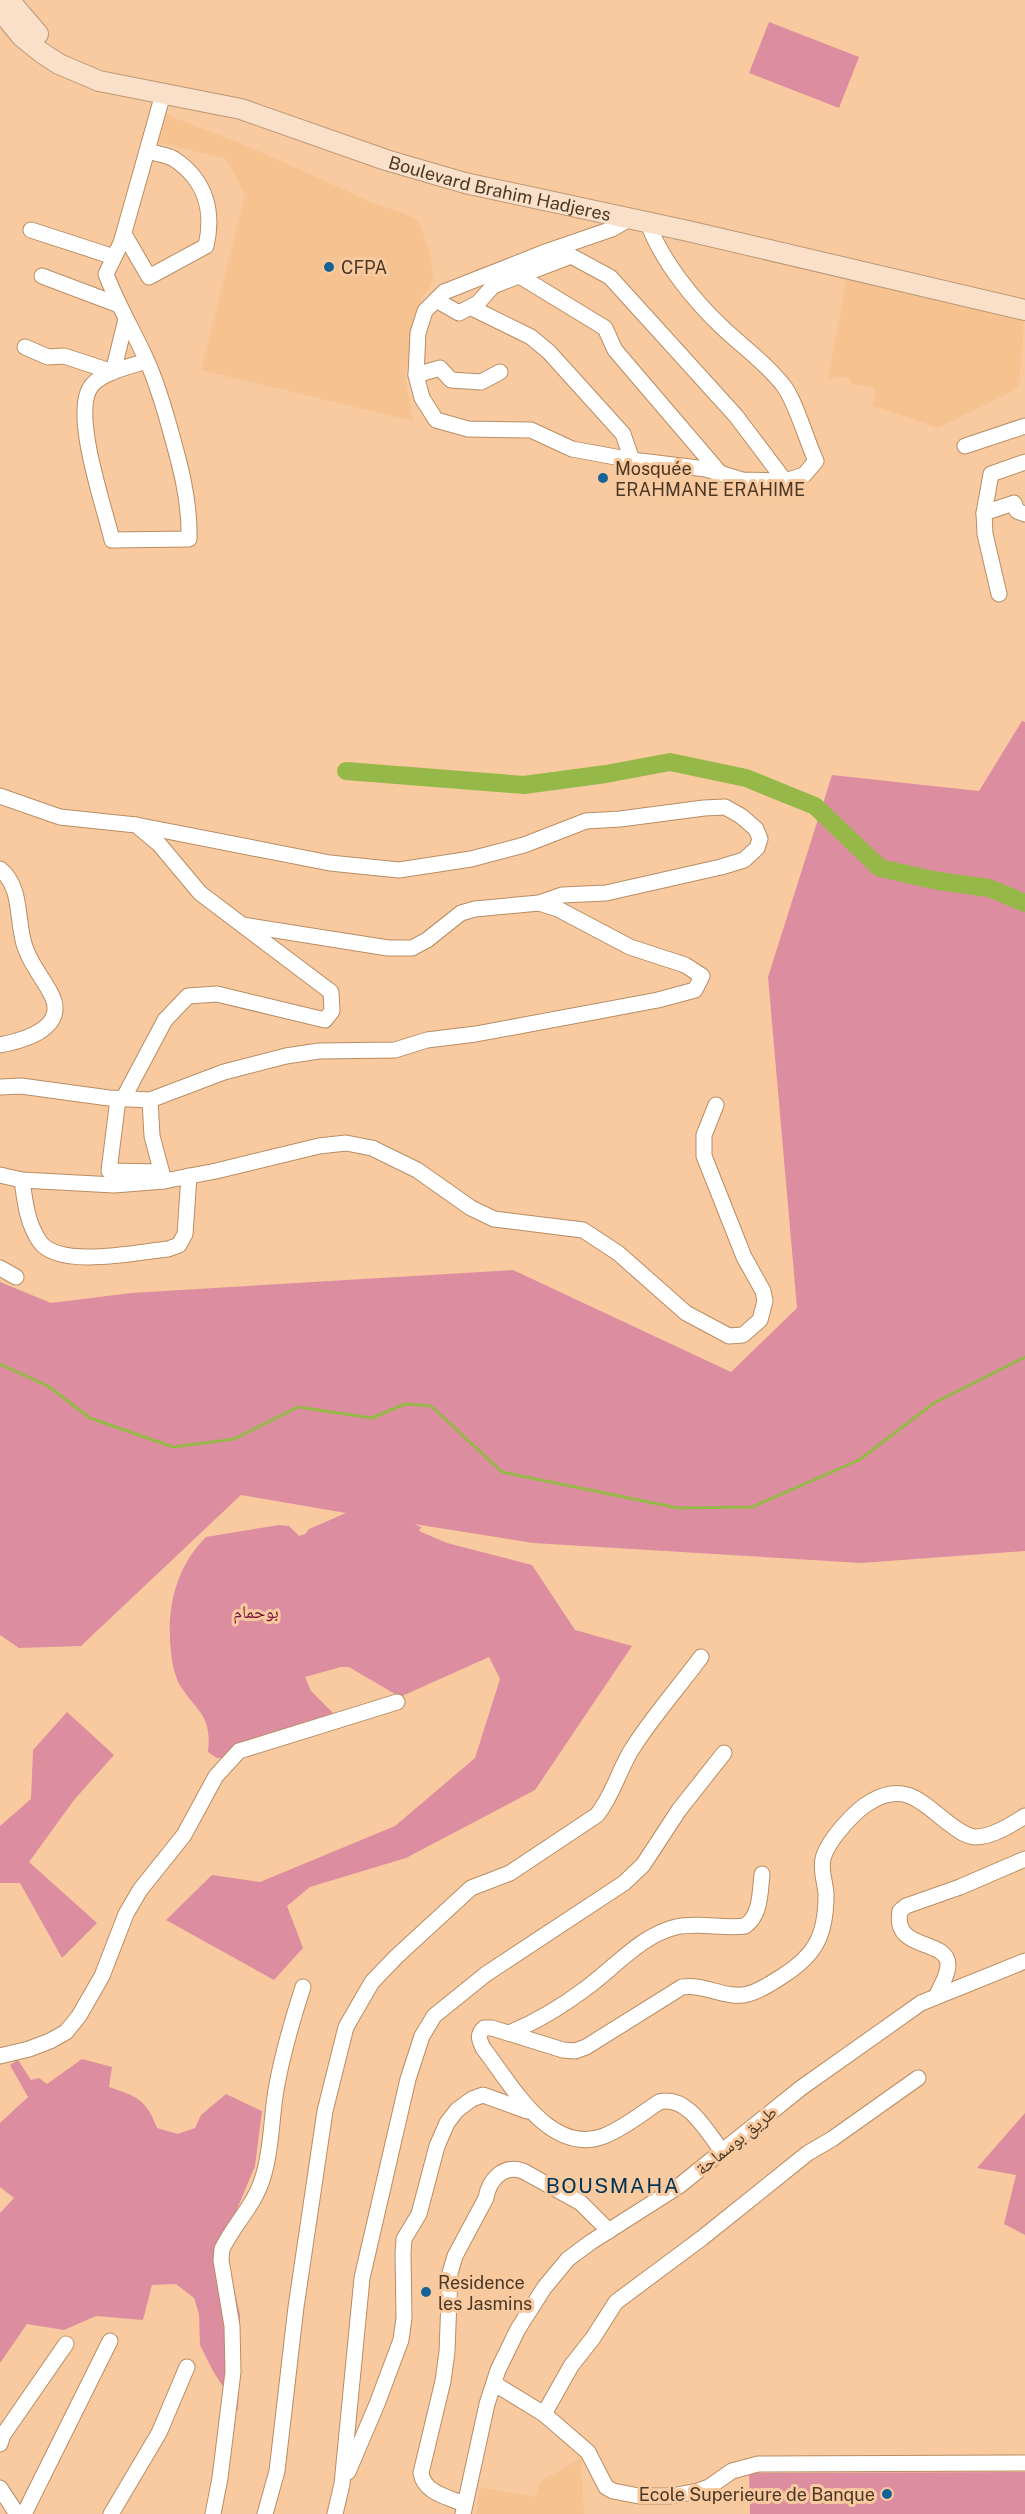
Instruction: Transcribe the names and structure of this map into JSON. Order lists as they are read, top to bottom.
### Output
{
  "streets": {
    "main road": ["Boulevard Brahim Hadjeres"],
    "street": ["طريق بوسماحة"]
  },
  "districts": ["BOUSMAHA"],
  "parks": ["بوحمام"],
  "places": [
    "CFPA",
    "Mosquée ERAHMANE ERAHIME",
    "Residence les Jasmins",
    "Ecole Superieure de Banque"
  ]
}
